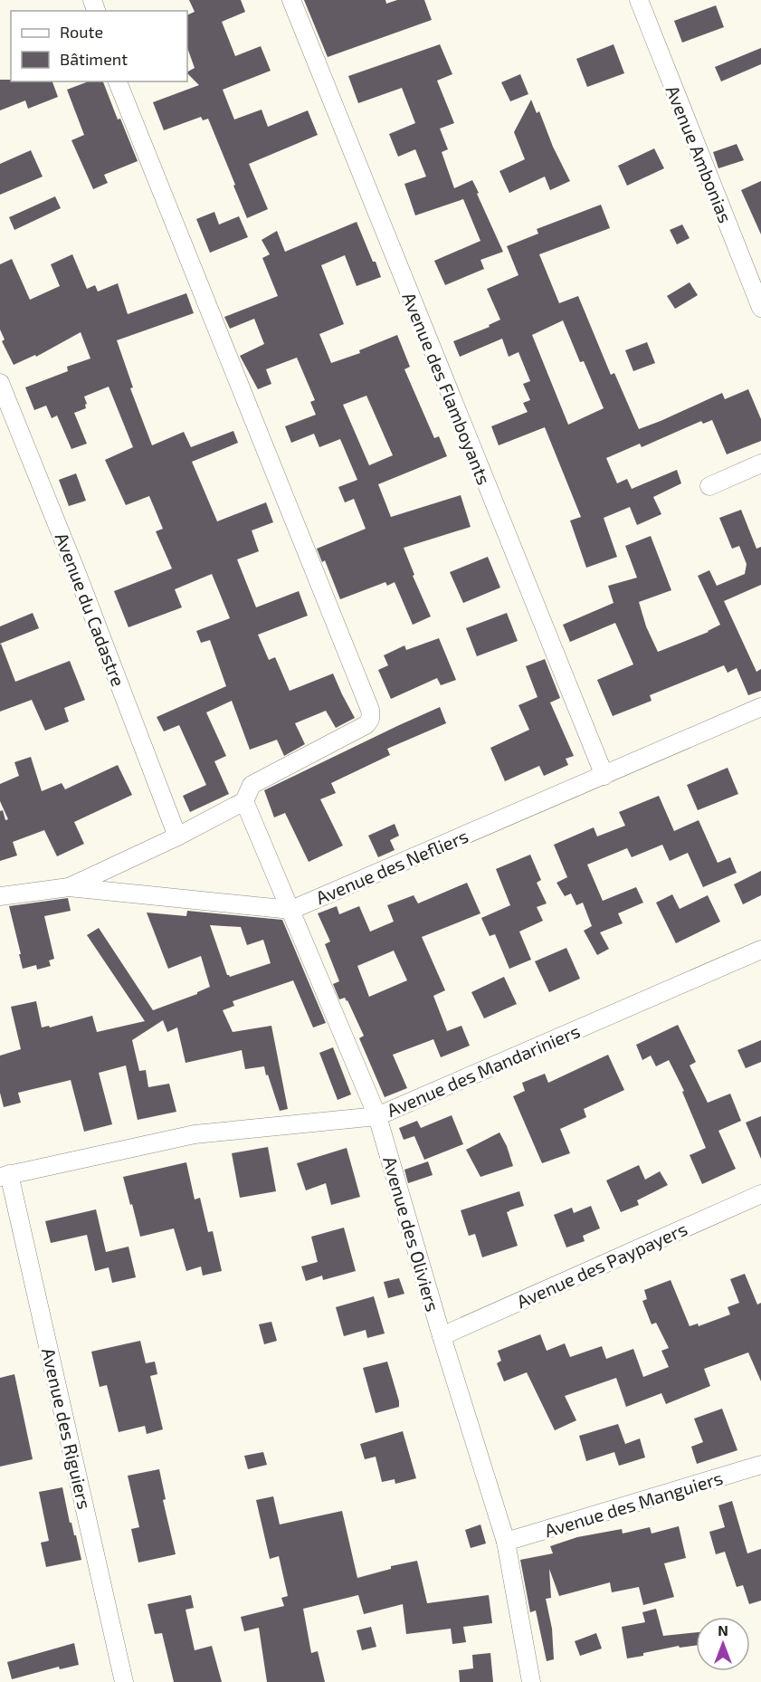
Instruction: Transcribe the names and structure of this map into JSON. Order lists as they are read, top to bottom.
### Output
{
  "streets": {
    "street": [
      "Avenue Ambonias",
      "Avenue des Flamboyants",
      "Avenue du Cadastre",
      "Avenue des Nefliers",
      "Avenue des Mandariniers",
      "Avenue des Oliviers",
      "Avenue des Paypayers",
      "Avenue des Riguiers",
      "Avenue des Manguiers"
    ]
  },
  "crossings": [
    ["Avenue des Flamboyants", "Avenue des Nefliers"],
    ["Avenue des Nefliers", "Avenue des Oliviers"],
    ["Avenue des Mandariniers", "Avenue des Oliviers"],
    ["Avenue des Mandariniers", "Avenue des Riguiers"],
    ["Avenue des Oliviers", "Avenue des Paypayers"],
    ["Avenue des Oliviers", "Avenue des Manguiers"]
  ],
  "legend": ["Route", "Bâtiment"],
  "north": "top"
}
